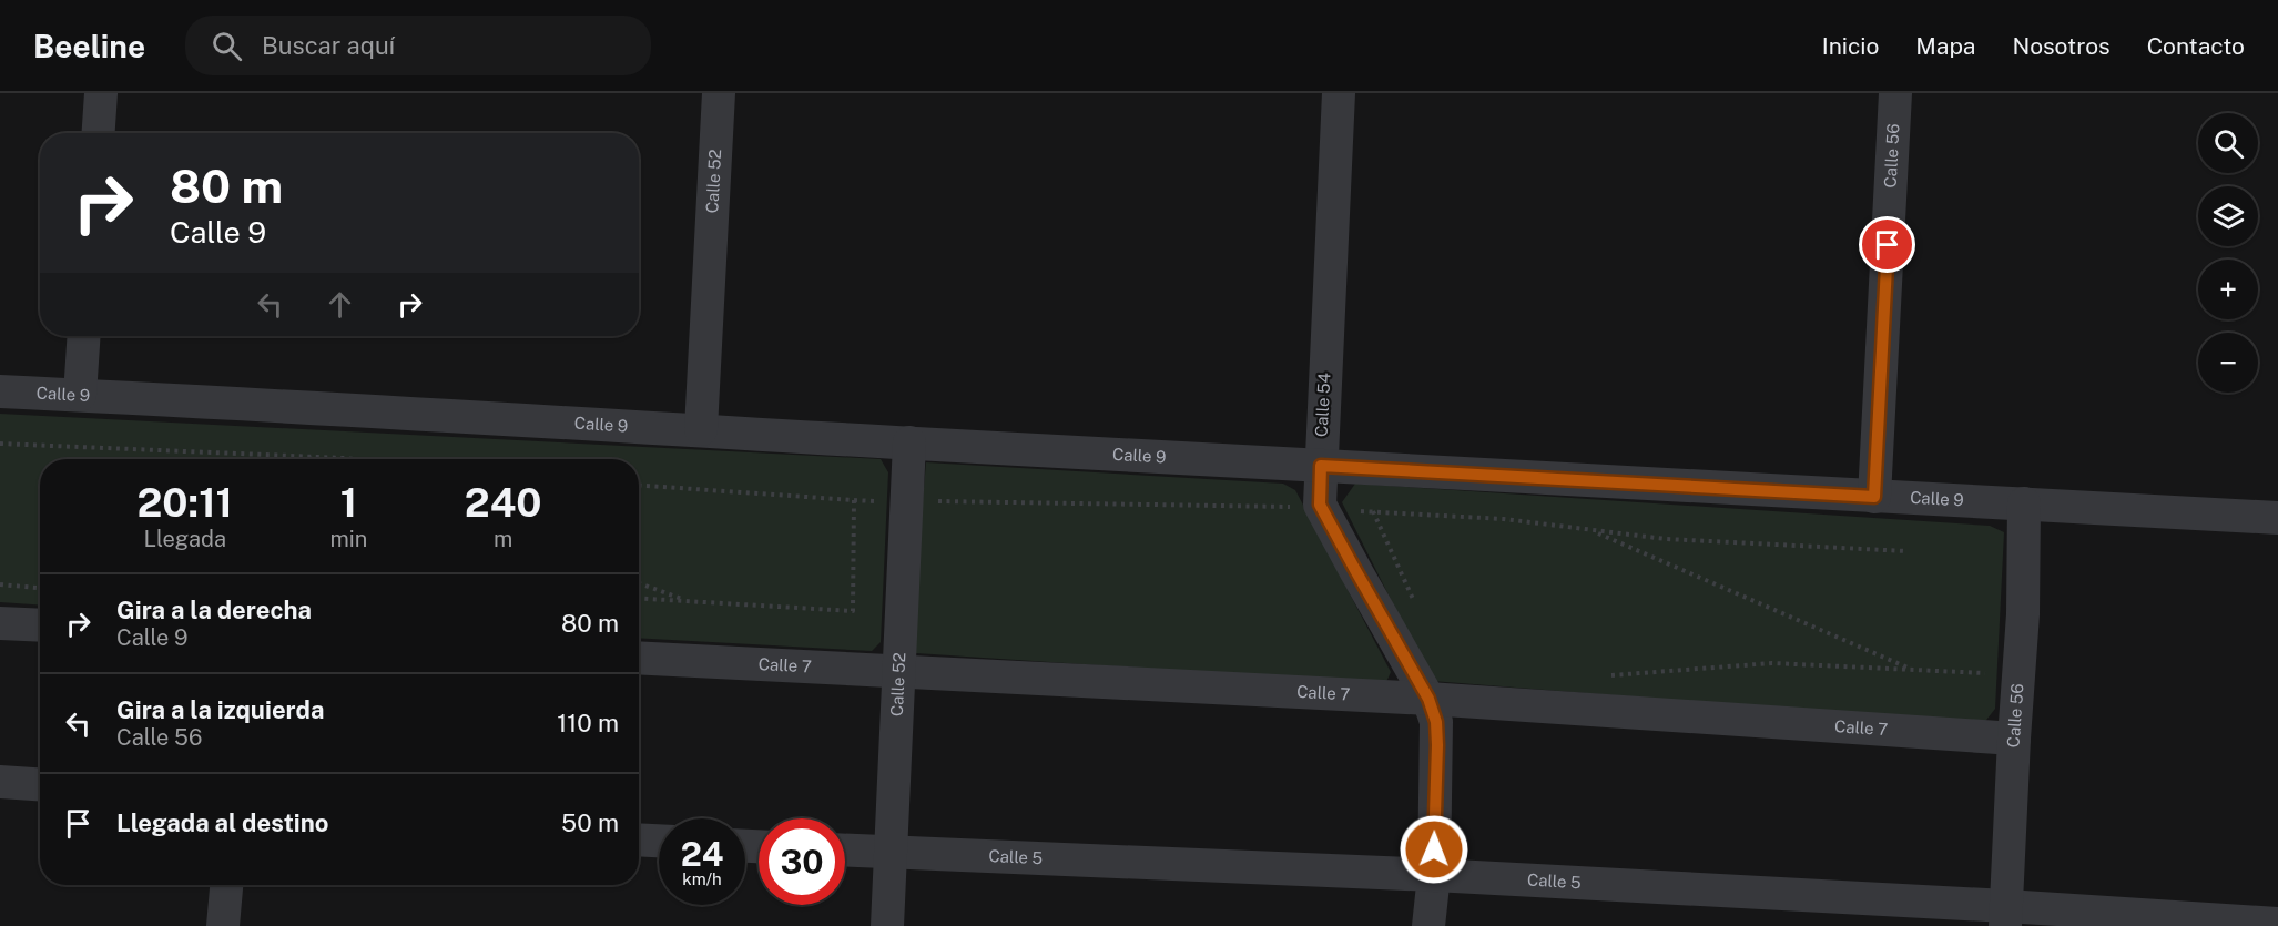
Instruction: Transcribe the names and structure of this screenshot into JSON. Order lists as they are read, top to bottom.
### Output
{
  "streets": {
    "street": [
      "Calle 56",
      "Calle 52",
      "Calle 9",
      "Calle 54",
      "Calle 7",
      "Calle 5"
    ]
  },
  "crossings": [
    ["Calle 56", "Calle 9"],
    ["Calle 56", "Calle 7"],
    ["Calle 56", "Calle 5"],
    ["Calle 52", "Calle 9"],
    ["Calle 52", "Calle 7"],
    ["Calle 52", "Calle 5"],
    ["Calle 9", "Calle 54"],
    ["Calle 54", "Calle 7"],
    ["Calle 54", "Calle 5"]
  ],
  "page": {
    "header": "Beeline",
    "search": "Buscar aquí",
    "nav": [
      "Inicio",
      "Mapa",
      "Nosotros",
      "Contacto"
    ],
    "map_buttons": ["+", "−"],
    "turn": ["80 m", "Calle 9"],
    "eta": [
      "20:11",
      "Llegada",
      "1",
      "min",
      "240",
      "m"
    ],
    "list": [
      {
        "name": "Gira a la derecha",
        "note": "Calle 9",
        "value": "80 m"
      },
      {
        "name": "Gira a la izquierda",
        "note": "Calle 56",
        "value": "110 m"
      },
      {
        "name": "Llegada al destino",
        "value": "50 m"
      }
    ],
    "speed": "24 km/h",
    "limit": "30"
  }
}
